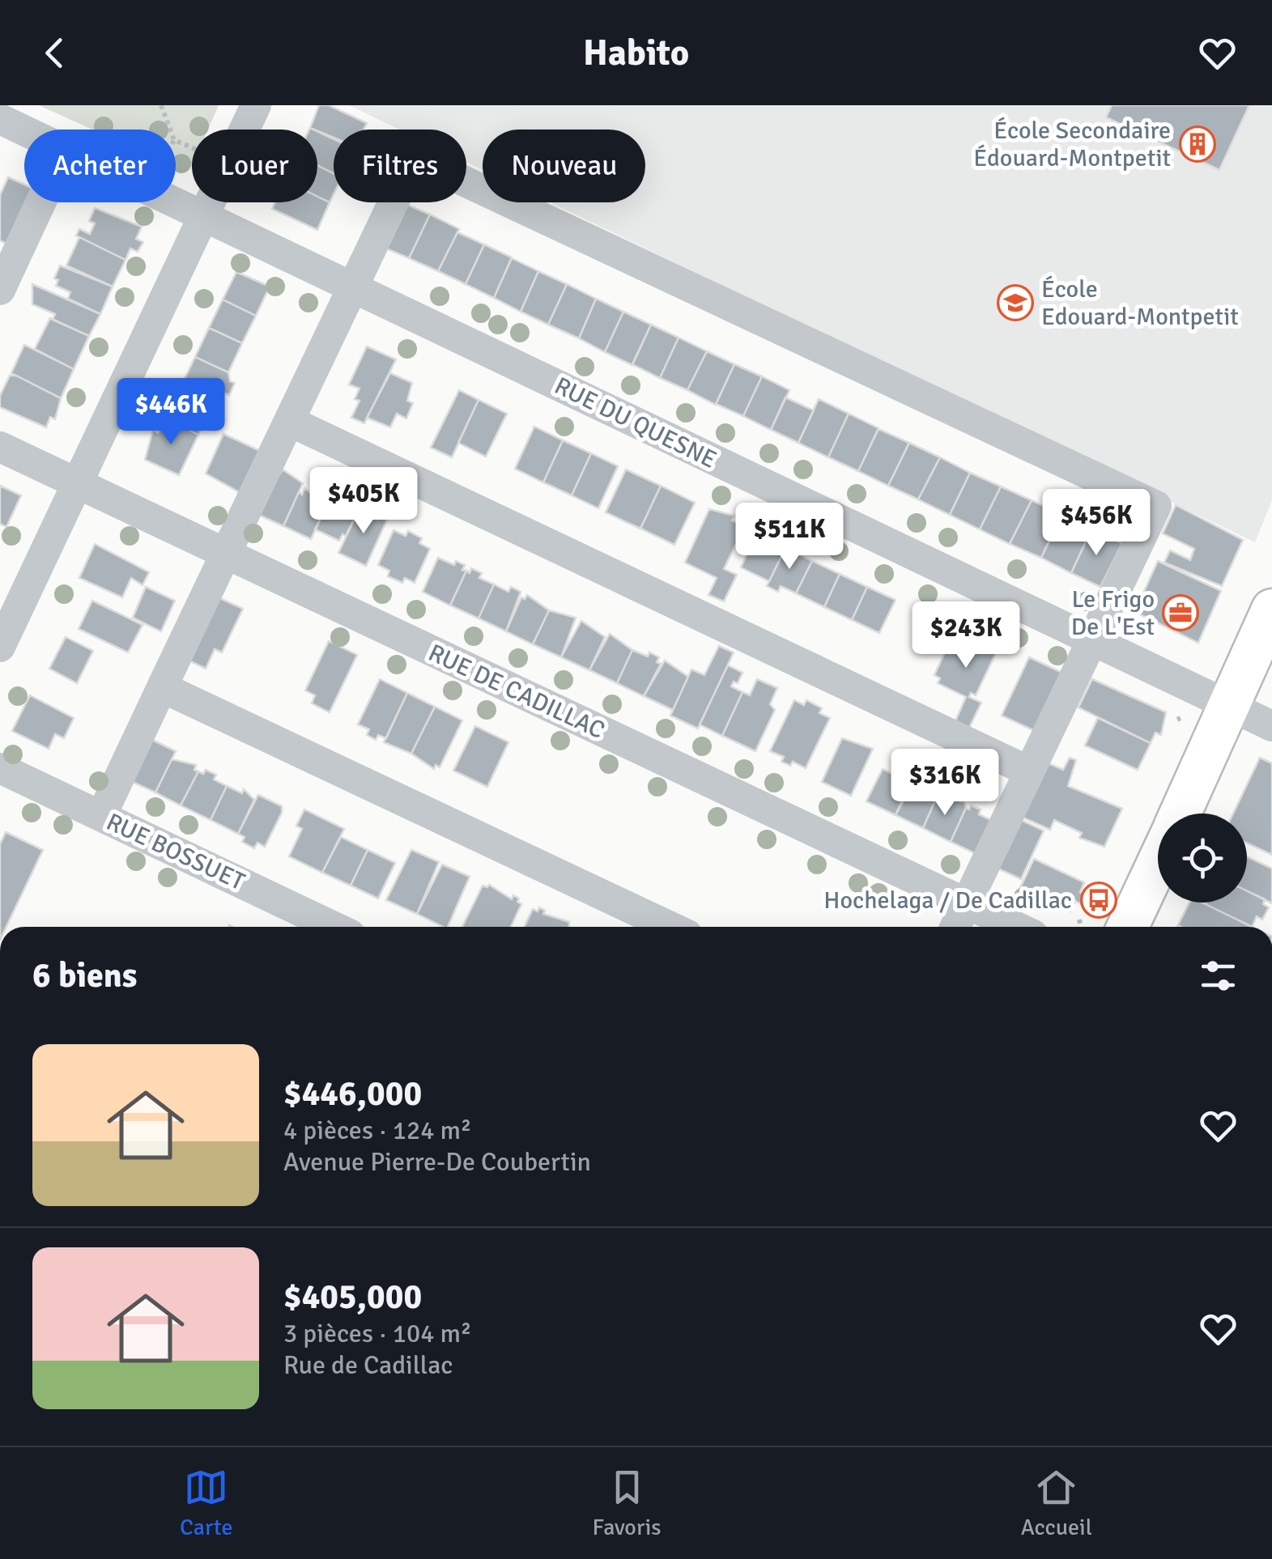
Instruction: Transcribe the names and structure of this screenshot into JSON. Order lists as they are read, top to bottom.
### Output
{
  "streets": {
    "street": ["RUE DU QUESNE", "RUE DE CADILLAC", "RUE BOSSUET"]
  },
  "places": {
    "building": ["École Secondaire Édouard-Montpetit"],
    "school or university": ["École Edouard-Montpetit"],
    "office": ["Le Frigo De L'Est"],
    "bus stop": ["Hochelaga / De Cadillac"]
  },
  "page": {
    "header": "Habito",
    "chip": [
      "Acheter",
      "Louer",
      "Filtres",
      "Nouveau"
    ],
    "price": [
      "$446K",
      "$405K",
      "$456K",
      "$511K",
      "$243K",
      "$316K"
    ],
    "heading": "6 biens",
    "list": [
      {
        "name": "$446,000",
        "note": "4 pièces · 124 m² · Avenue Pierre-De Coubertin"
      },
      {
        "name": "$405,000",
        "note": "3 pièces · 104 m² · Rue de Cadillac"
      }
    ],
    "tabs": ["Carte", "Favoris", "Accueil"]
  }
}
